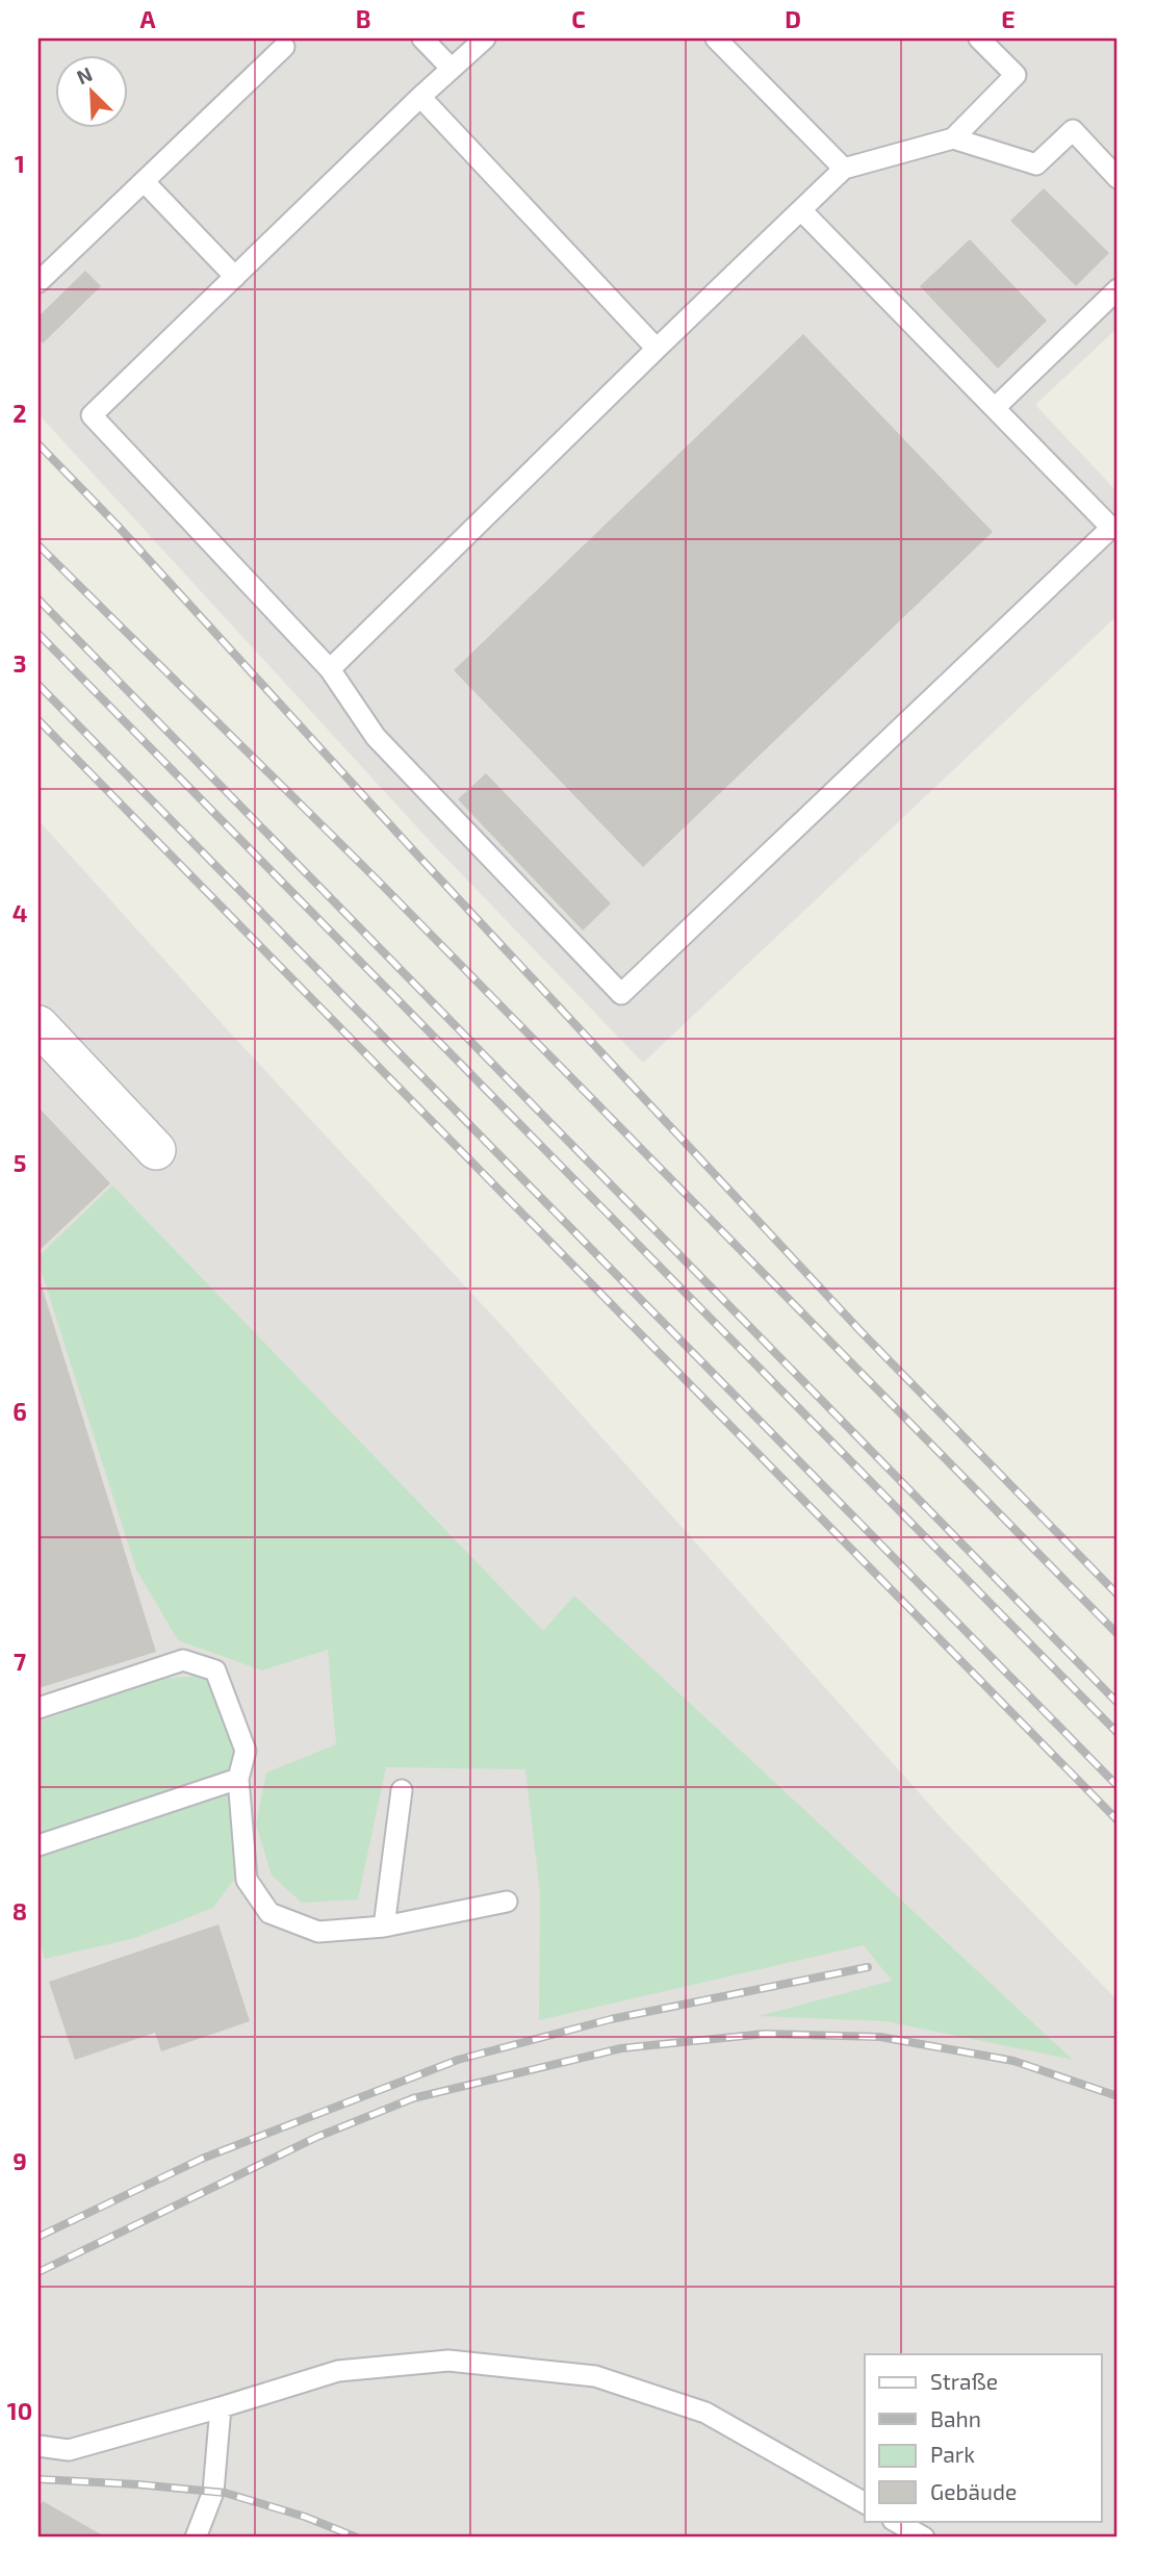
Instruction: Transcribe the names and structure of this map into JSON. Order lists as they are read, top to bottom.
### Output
{
  "legend": [
    "Straße",
    "Bahn",
    "Park",
    "Gebäude"
  ],
  "north": "top left",
  "grid": {
    "columns": [
      "A",
      "B",
      "C",
      "D",
      "E"
    ],
    "rows": [
      "1",
      "2",
      "3",
      "4",
      "5",
      "6",
      "7",
      "8",
      "9",
      "10"
    ]
  }
}
